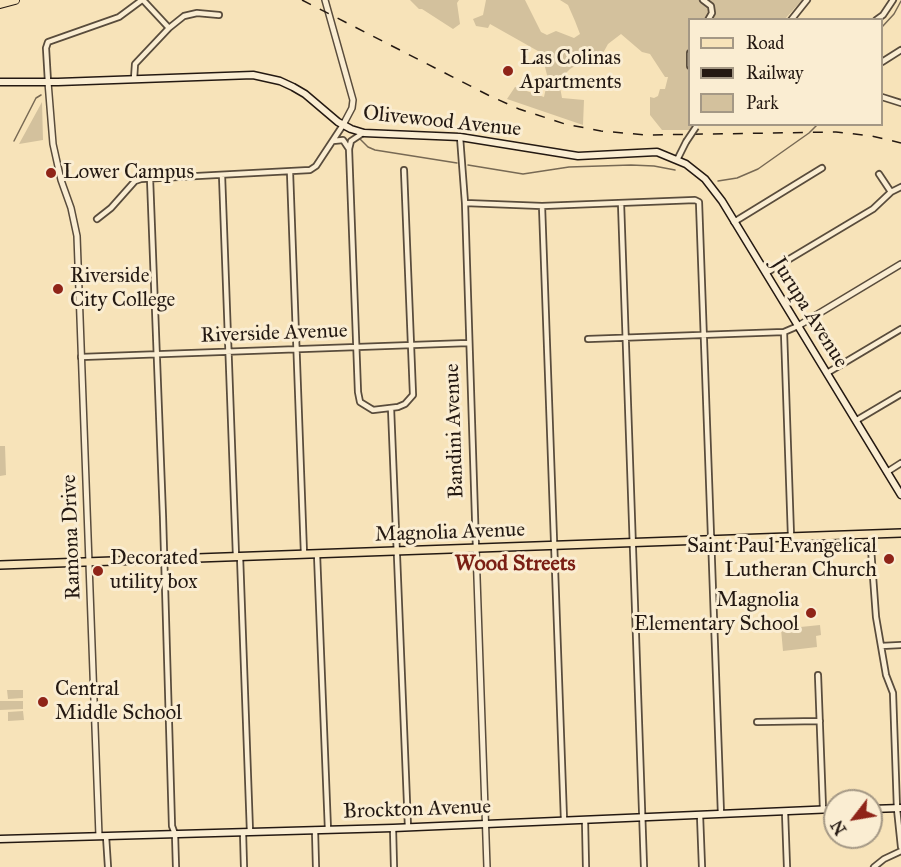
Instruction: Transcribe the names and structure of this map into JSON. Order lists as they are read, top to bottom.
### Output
{
  "streets": {
    "main road": [
      "Olivewood Avenue",
      "Jurupa Avenue",
      "Magnolia Avenue",
      "Brockton Avenue"
    ],
    "street": ["Riverside Avenue", "Bandini Avenue", "Ramona Drive"]
  },
  "crossings": [
    ["Olivewood Avenue", "Jurupa Avenue"],
    ["Olivewood Avenue", "Bandini Avenue"],
    ["Olivewood Avenue", "Ramona Drive"],
    ["Riverside Avenue", "Bandini Avenue"],
    ["Riverside Avenue", "Ramona Drive"],
    ["Bandini Avenue", "Magnolia Avenue"],
    ["Bandini Avenue", "Brockton Avenue"],
    ["Magnolia Avenue", "Ramona Drive"],
    ["Ramona Drive", "Brockton Avenue"]
  ],
  "districts": ["Wood Streets"],
  "places": [
    "Las Colinas Apartments",
    "Lower Campus",
    "Riverside City College",
    "Saint Paul Evangelical Lutheran Church",
    "Decorated utility box",
    "Magnolia Elementary School",
    "Central Middle School"
  ],
  "legend": ["Road", "Railway", "Park"],
  "north": "bottom left"
}
